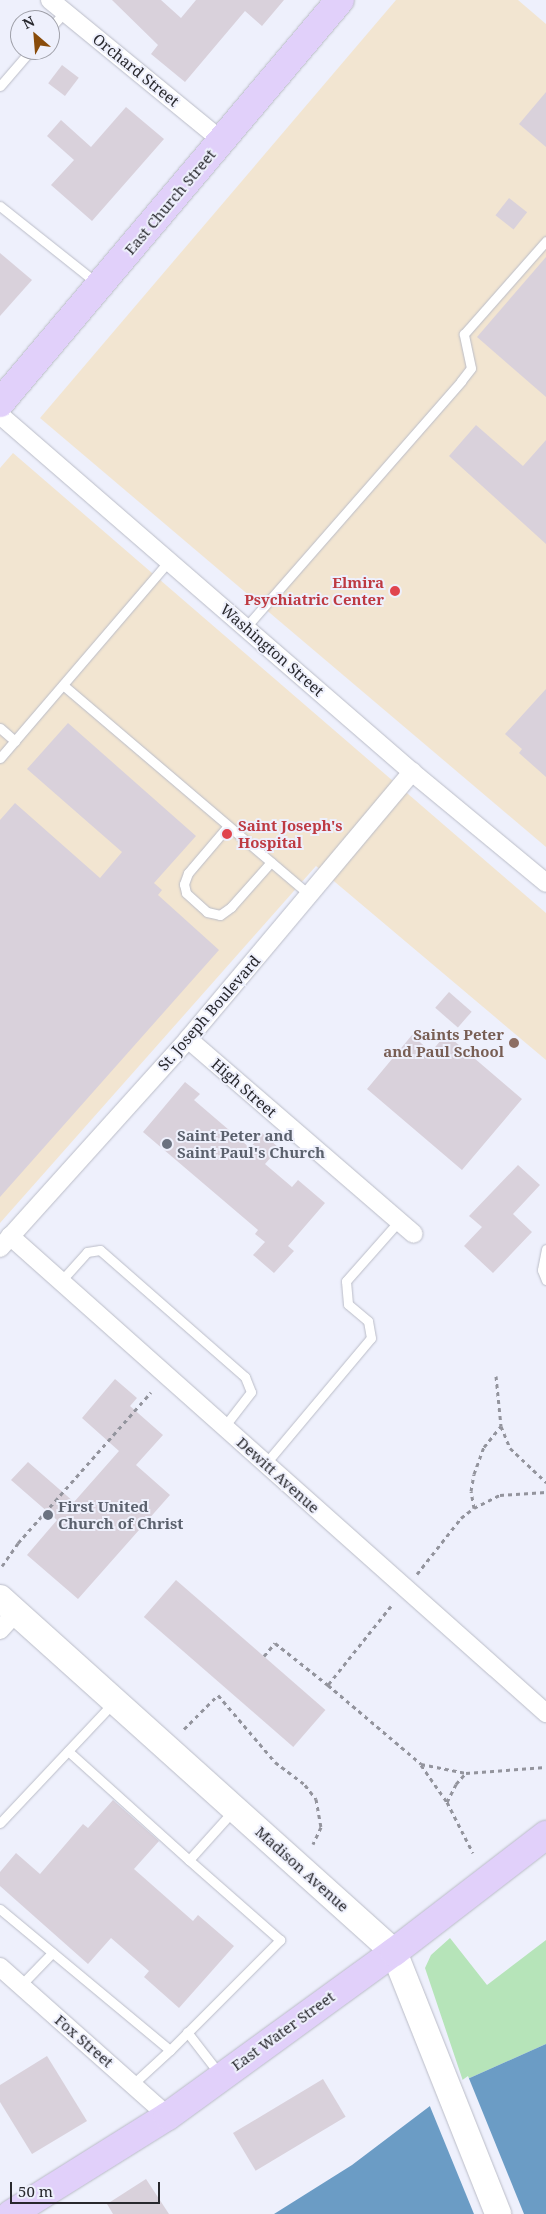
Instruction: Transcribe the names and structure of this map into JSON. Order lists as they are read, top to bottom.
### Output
{
  "streets": {
    "main road": ["East Church Street", "Madison Avenue", "East Water Street"],
    "street": [
      "Orchard Street",
      "Washington Street",
      "St. Joseph Boulevard",
      "High Street",
      "Dewitt Avenue",
      "Fox Street"
    ]
  },
  "crossings": [
    ["Orchard Street", "East Church Street"],
    ["Washington Street", "St. Joseph Boulevard"],
    ["St. Joseph Boulevard", "High Street"],
    ["St. Joseph Boulevard", "Dewitt Avenue"],
    ["Madison Avenue", "East Water Street"],
    ["East Water Street", "Fox Street"]
  ],
  "places": [
    "Elmira Psychiatric Center",
    "Saint Joseph's Hospital",
    "Saints Peter and Paul School",
    "Saint Peter and Saint Paul's Church",
    "First United Church of Christ"
  ],
  "scale_bar": "50 m",
  "north": "top left"
}
